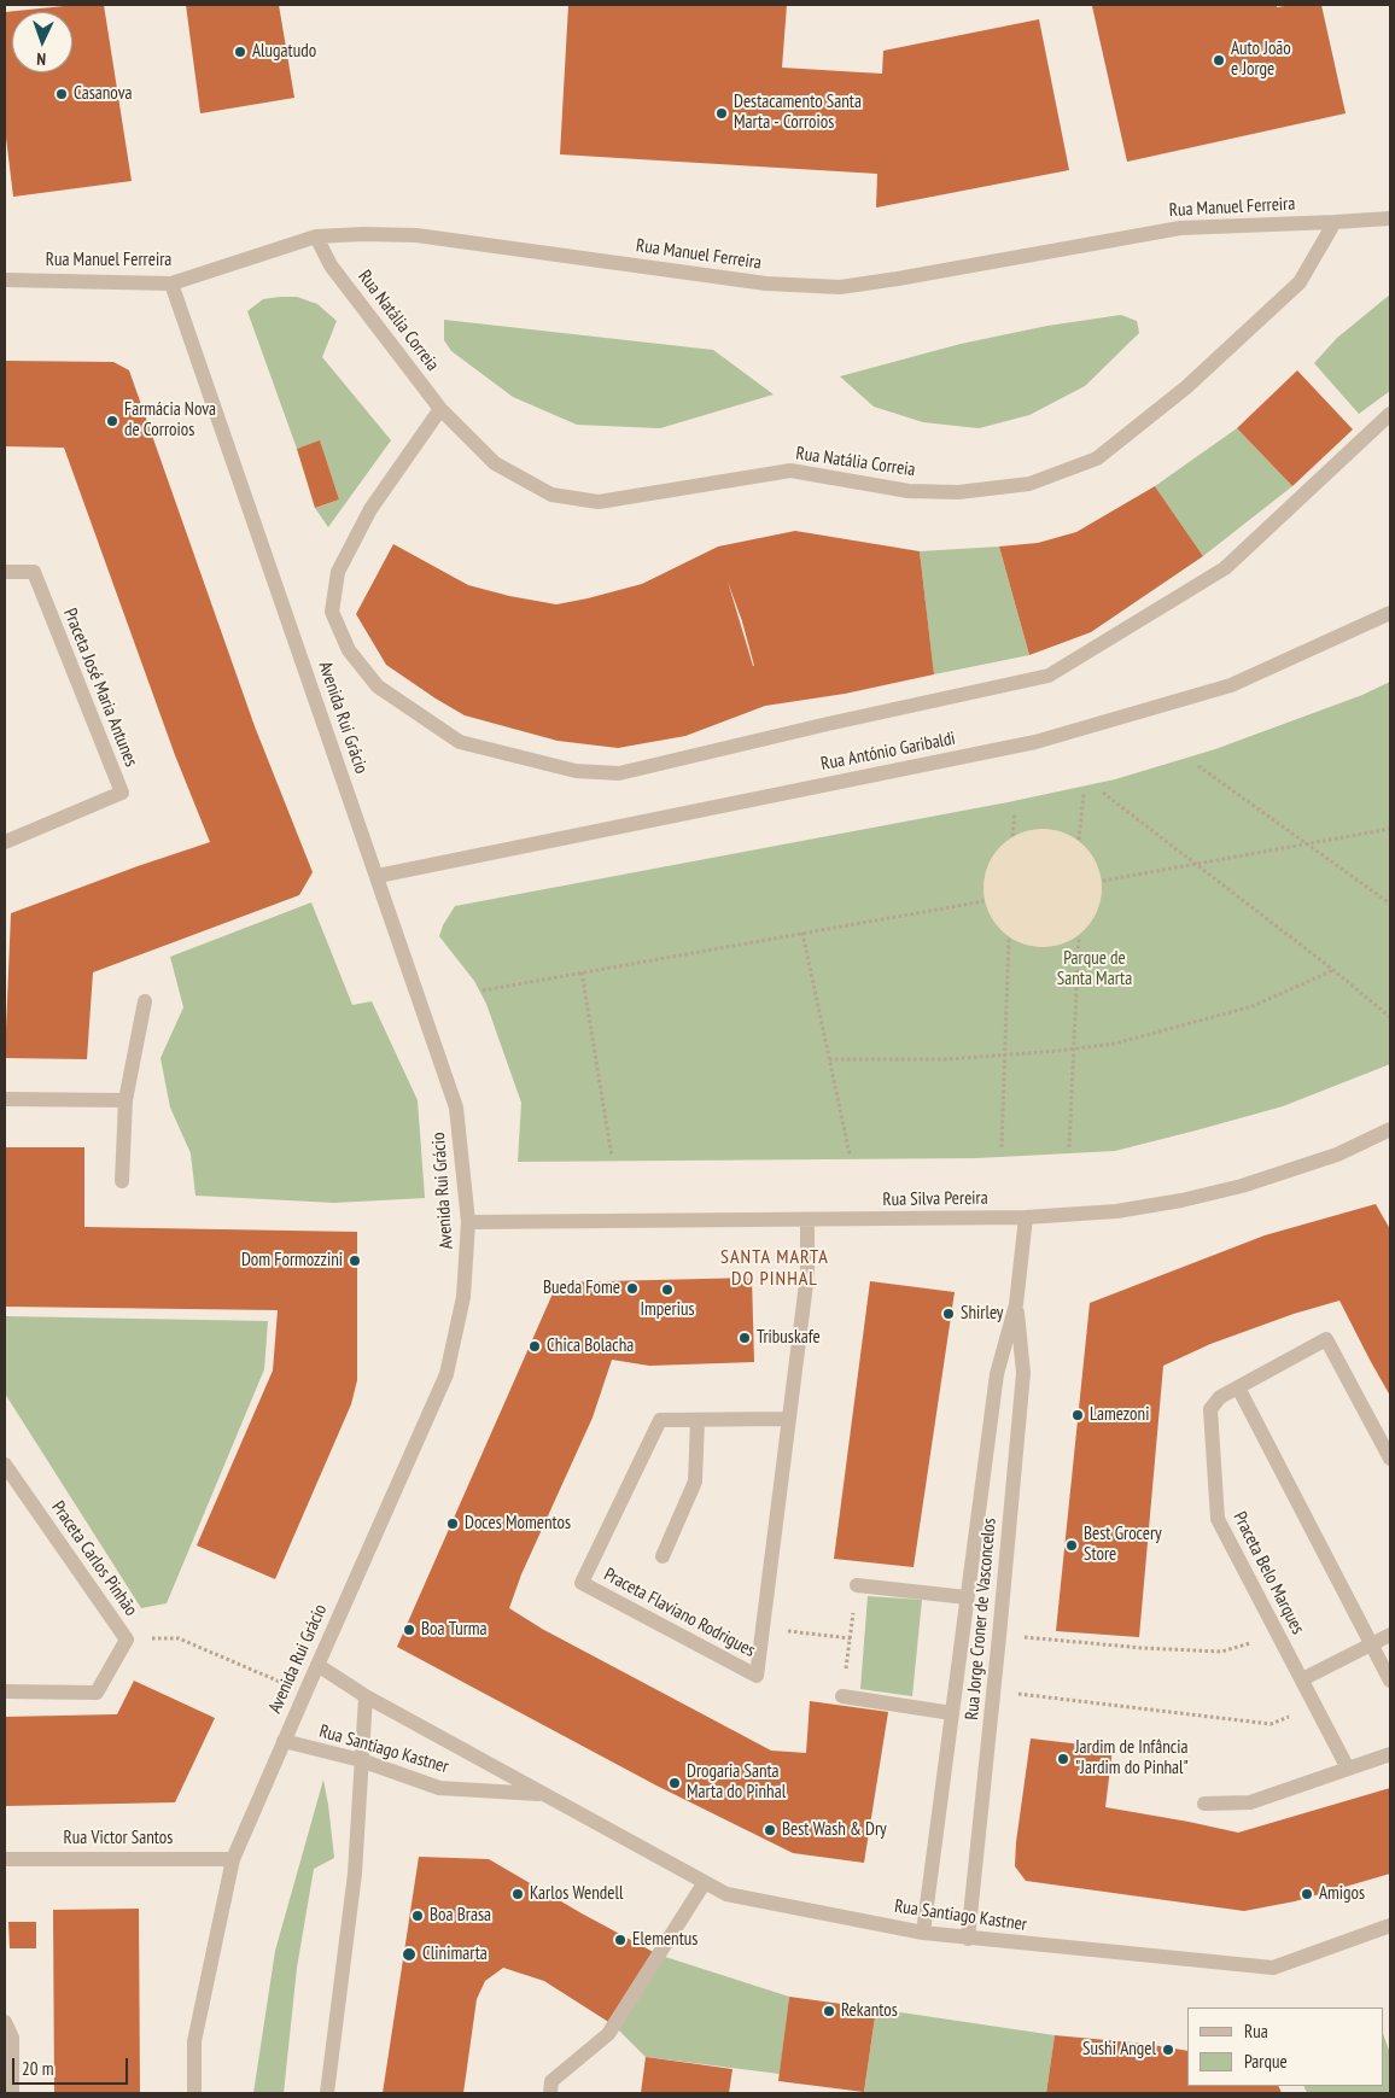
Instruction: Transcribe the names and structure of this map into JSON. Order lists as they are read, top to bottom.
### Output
{
  "streets": {
    "street": [
      "Rua Manuel Ferreira",
      "Rua Natália Correia",
      "Praceta José Maria Antunes",
      "Avenida Rui Grácio",
      "Rua António Garibaldi",
      "Rua Silva Pereira",
      "Praceta Carlos Pinhão",
      "Praceta Belo Marques",
      "Praceta Flaviano Rodrigues",
      "Rua Jorge Croner de Vasconcelos",
      "Rua Santiago Kastner",
      "Rua Victor Santos"
    ]
  },
  "crossings": [
    ["Rua Manuel Ferreira", "Rua Natália Correia"],
    ["Rua Manuel Ferreira", "Avenida Rui Grácio"],
    ["Avenida Rui Grácio", "Rua António Garibaldi"],
    ["Avenida Rui Grácio", "Rua Silva Pereira"],
    ["Avenida Rui Grácio", "Rua Santiago Kastner"],
    ["Avenida Rui Grácio", "Rua Victor Santos"],
    ["Rua Silva Pereira", "Praceta Flaviano Rodrigues"],
    ["Rua Silva Pereira", "Rua Jorge Croner de Vasconcelos"],
    ["Rua Jorge Croner de Vasconcelos", "Rua Santiago Kastner"]
  ],
  "districts": ["SANTA MARTA DO PINHAL"],
  "parks": ["Parque de Santa Marta"],
  "places": [
    "Alugatudo",
    "Auto João e Jorge",
    "Casanova",
    "Destacamento Santa Marta - Corroios",
    "Farmácia Nova de Corroios",
    "Dom Formozzini",
    "Bueda Fome",
    "Imperius",
    "Shirley",
    "Tribuskafe",
    "Chica Bolacha",
    "Lamezoni",
    "Doces Momentos",
    "Best Grocery Store",
    "Boa Turma",
    "Jardim de Infância \"Jardim do Pinhal\"",
    "Drogaria Santa Marta do Pinhal",
    "Best Wash & Dry",
    "Karlos Wendell",
    "Amigos",
    "Boa Brasa",
    "Elementus",
    "Clinimarta",
    "Rekantos",
    "Sushi Angel"
  ],
  "legend": ["Rua", "Parque"],
  "scale_bar": "20 m",
  "north": "bottom"
}
